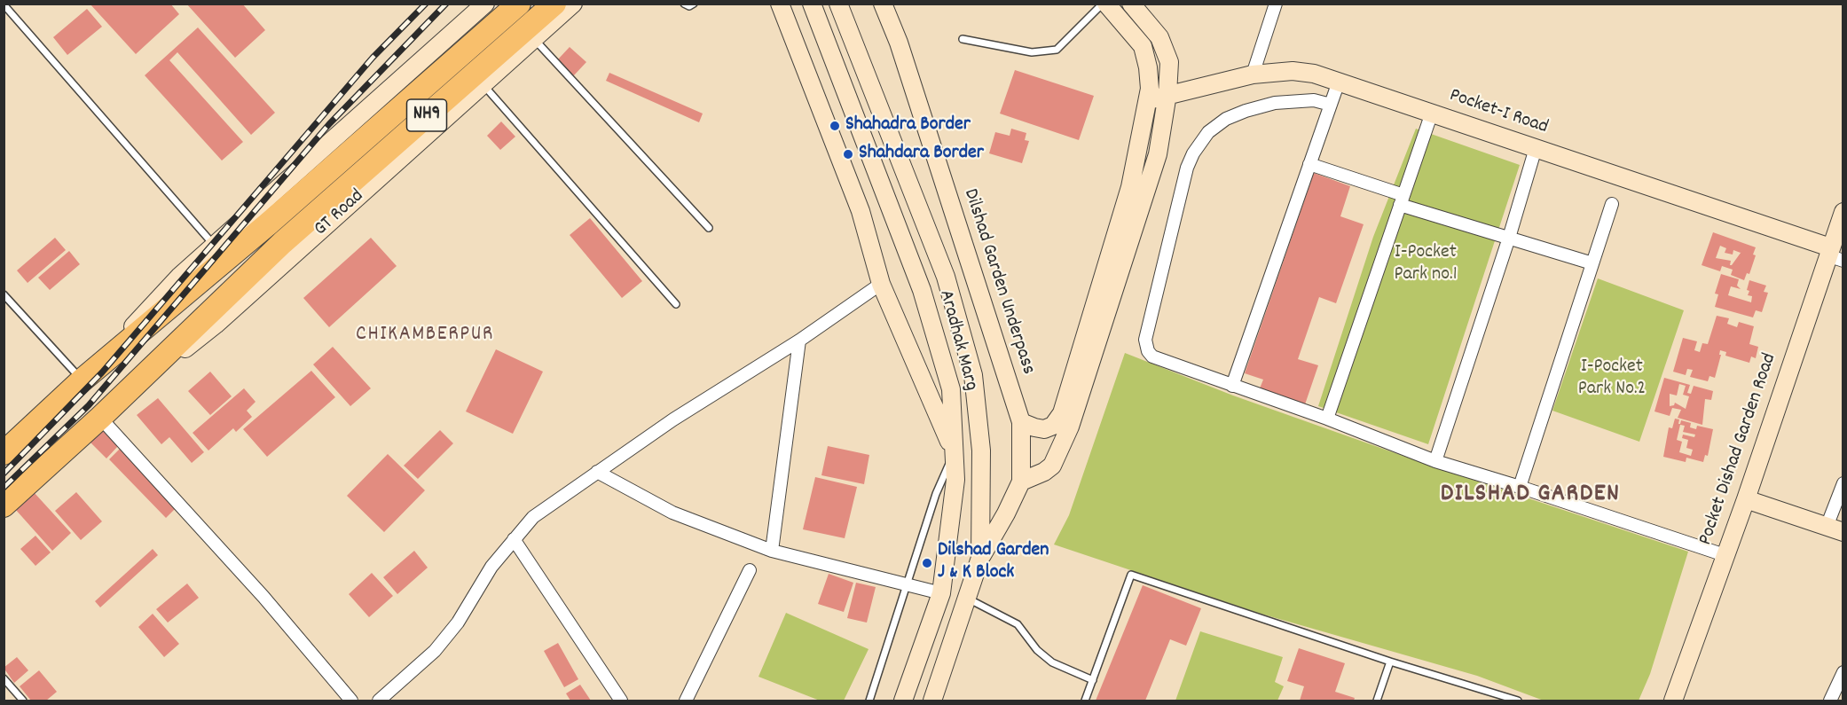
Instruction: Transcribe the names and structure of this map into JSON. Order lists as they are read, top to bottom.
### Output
{
  "streets": {
    "highway": ["NH9", "GT Road"],
    "main road": [
      "Pocket-I Road",
      "Dilshad Garden Underpass",
      "Aradhak Marg",
      "Pocket Dishad Garden Road"
    ]
  },
  "crossings": [
    ["Pocket-I Road", "Pocket Dishad Garden Road"],
    ["Dilshad Garden Underpass", "Aradhak Marg"]
  ],
  "districts": ["CHIKAMBERPUR", "DILSHAD GARDEN"],
  "parks": ["I-Pocket Park no.1", "I-Pocket Park No.2"],
  "places": ["Shahadra Border", "Shahdara Border", "Dilshad Garden J & K Block"]
}
